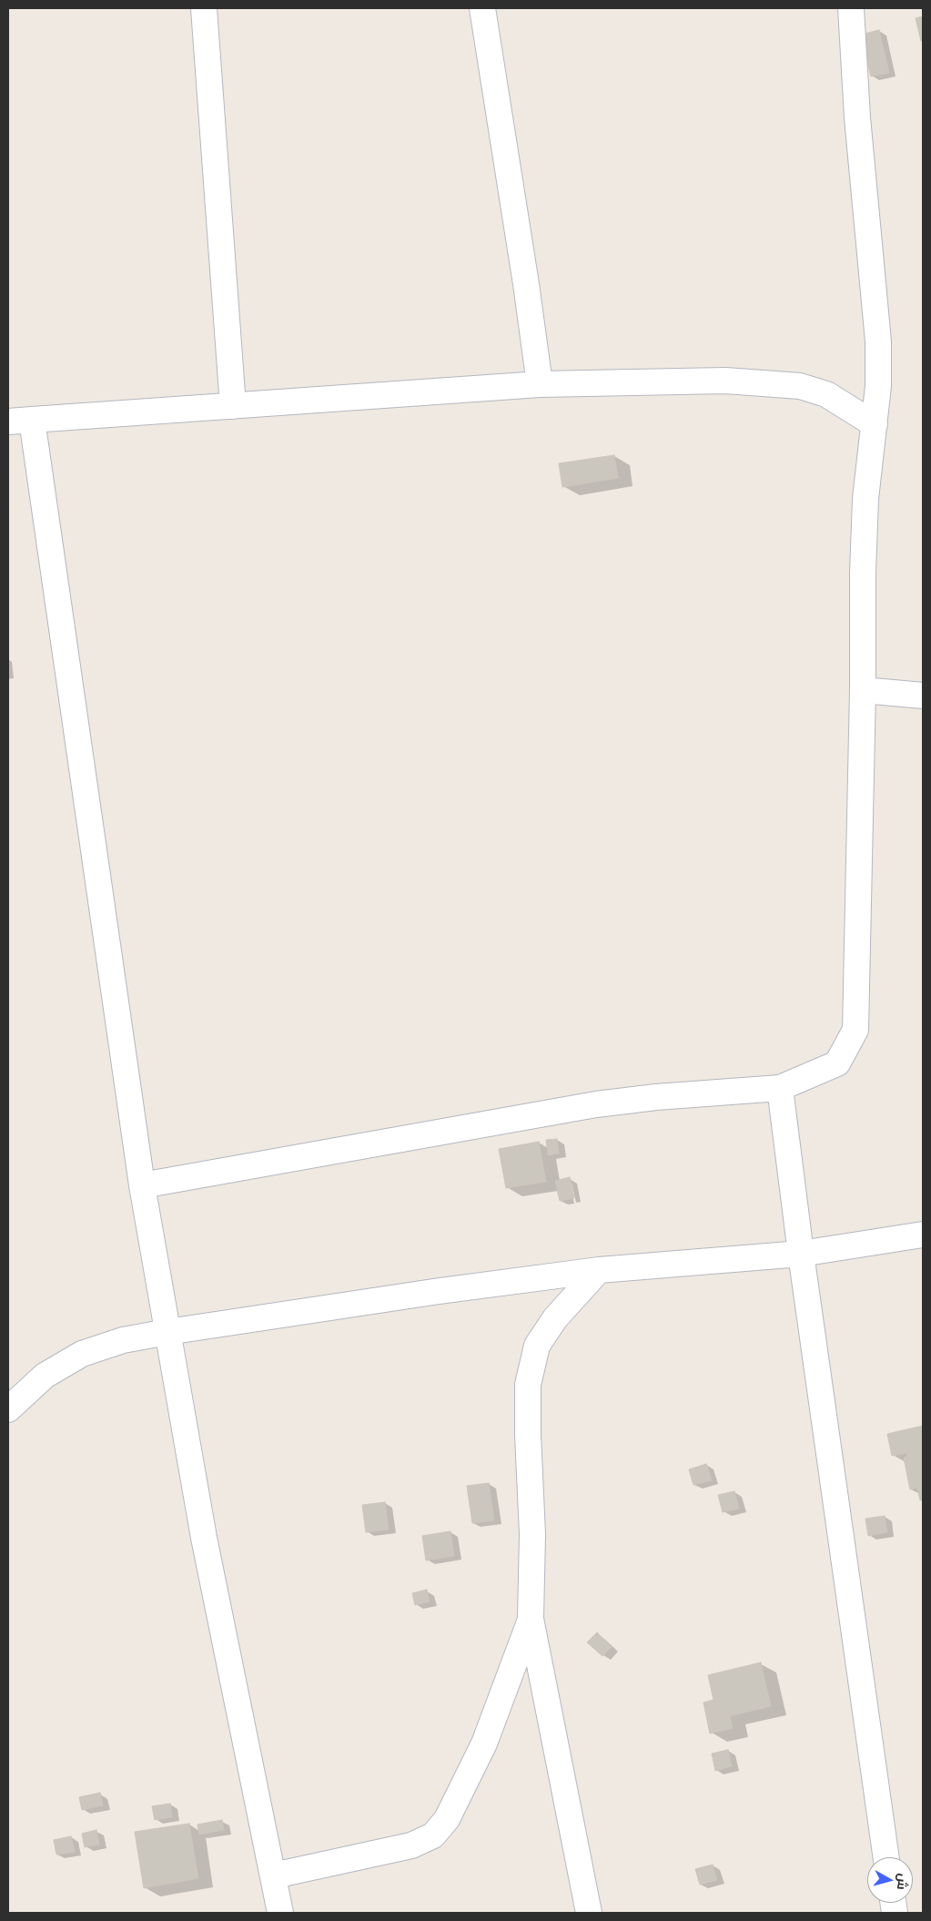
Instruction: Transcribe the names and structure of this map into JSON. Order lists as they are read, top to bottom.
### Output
{
  "north": "right"
}
